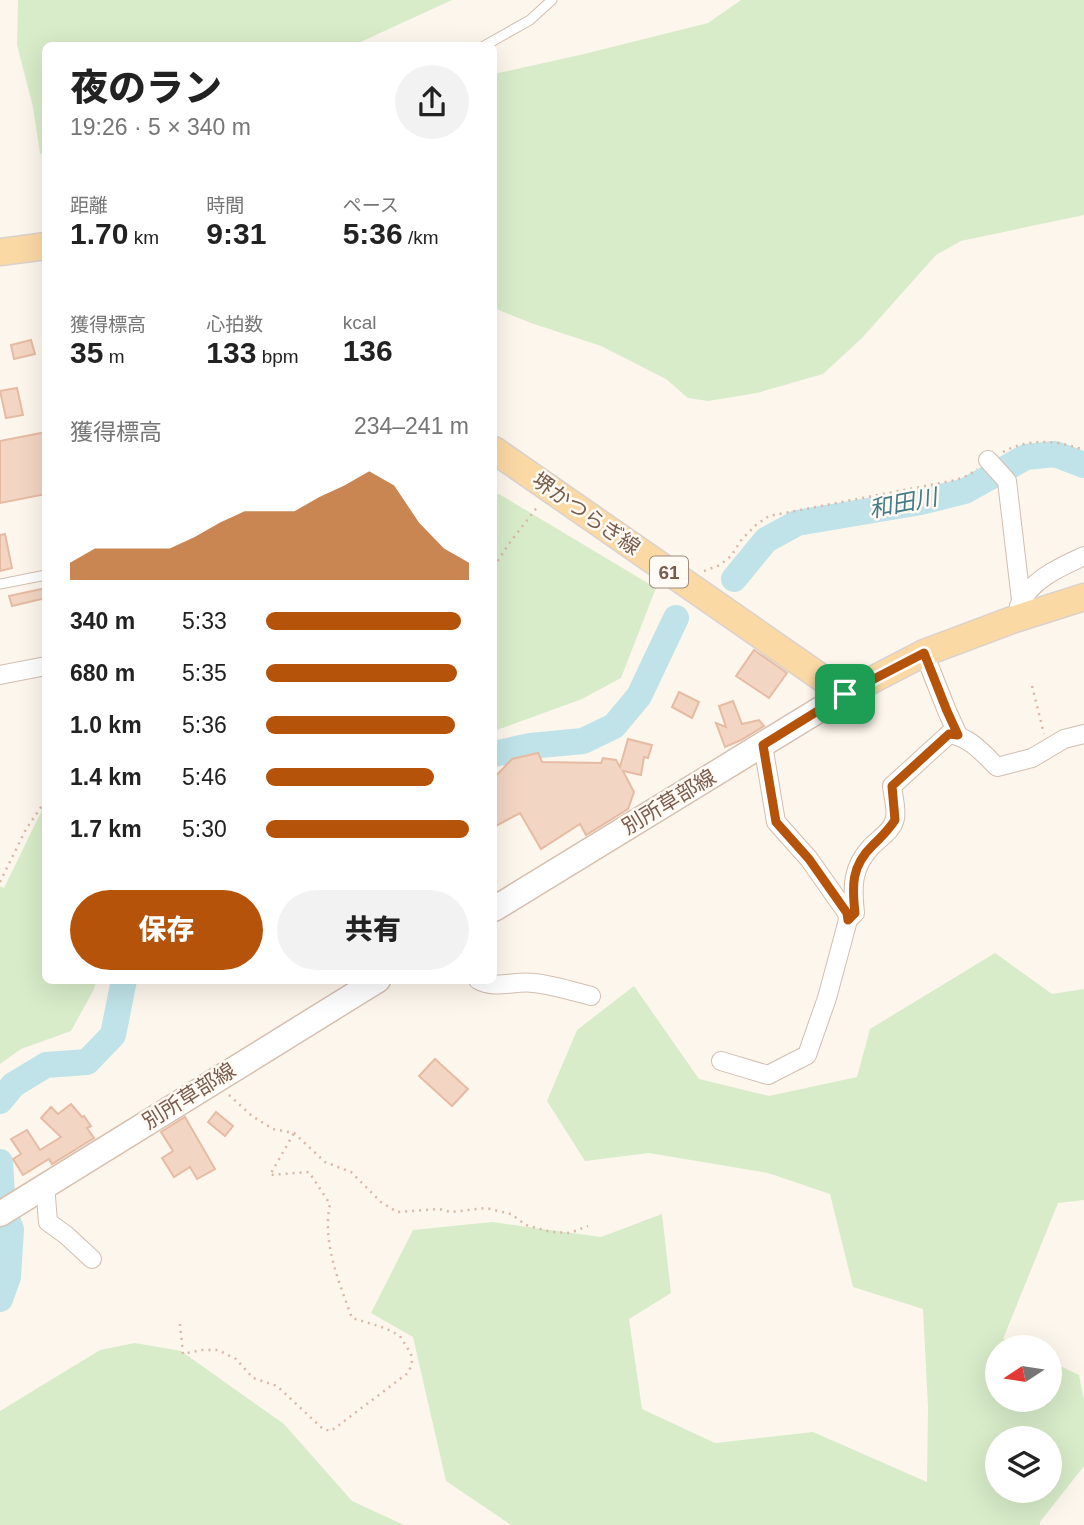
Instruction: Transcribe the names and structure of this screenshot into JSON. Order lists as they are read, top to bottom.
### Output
{
  "streets": {
    "main road": ["堺かつらぎ線", "61", "別所草部線"]
  },
  "crossings": [
    ["堺かつらぎ線", "別所草部線"]
  ],
  "water": ["和田川"],
  "north": "left",
  "page": {
    "heading": ["夜のラン", "19:26 · 5 × 340 m"],
    "stats": [
      ["距離", "1.70 km"],
      ["時間", "9:31"],
      ["ペース", "5:36 /km"],
      ["獲得標高", "35 m"],
      ["心拍数", "133 bpm"],
      ["kcal", "136"]
    ],
    "chart": ["獲得標高", "234–241 m"],
    "list": [
      {
        "name": "340 m",
        "note": "5:33"
      },
      {
        "name": "680 m",
        "note": "5:35"
      },
      {
        "name": "1.0 km",
        "note": "5:36"
      },
      {
        "name": "1.4 km",
        "note": "5:46"
      },
      {
        "name": "1.7 km",
        "note": "5:30"
      }
    ],
    "buttons": ["保存", "共有"]
  }
}
